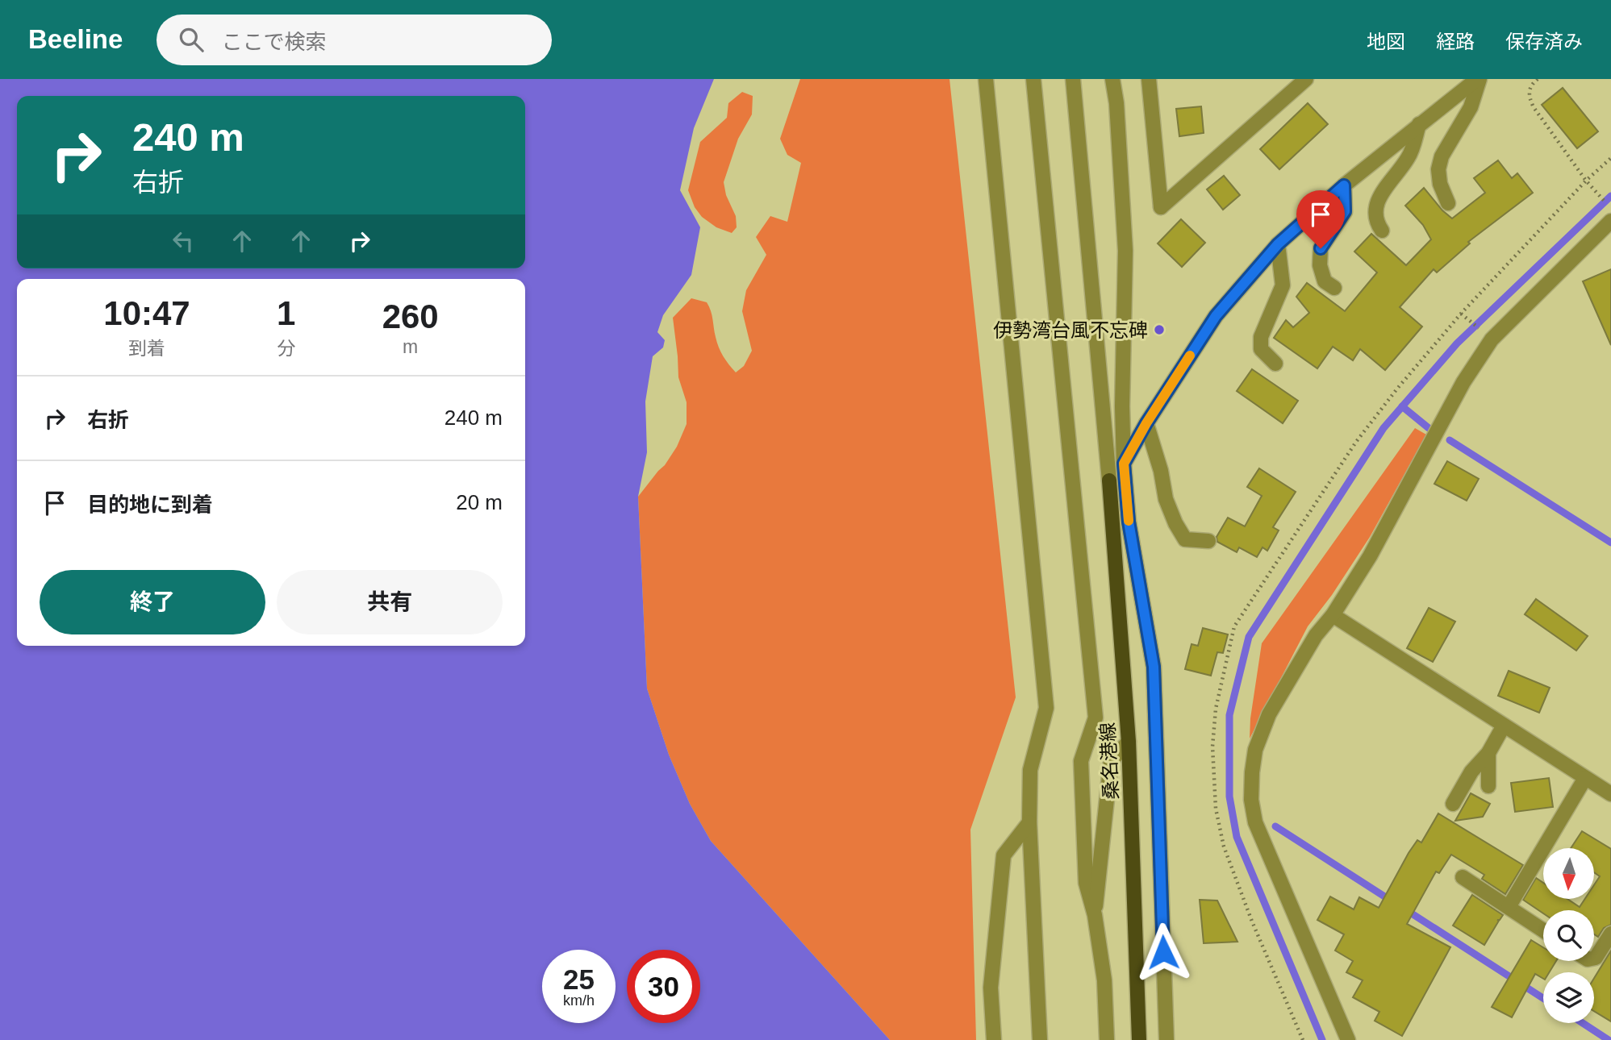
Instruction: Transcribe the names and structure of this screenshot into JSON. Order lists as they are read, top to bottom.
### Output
{
  "streets": {
    "main road": ["桑名港線"]
  },
  "places": ["伊勢湾台風不忘碑"],
  "north": "bottom",
  "page": {
    "header": "Beeline",
    "search": "ここで検索",
    "nav": ["地図", "経路", "保存済み"],
    "turn": ["240 m", "右折"],
    "eta": [
      "10:47",
      "到着",
      "1",
      "分",
      "260",
      "m"
    ],
    "list": [
      {
        "name": "右折",
        "value": "240 m"
      },
      {
        "name": "目的地に到着",
        "value": "20 m"
      }
    ],
    "buttons": ["終了", "共有"],
    "speed": "25 km/h",
    "limit": "30"
  }
}
